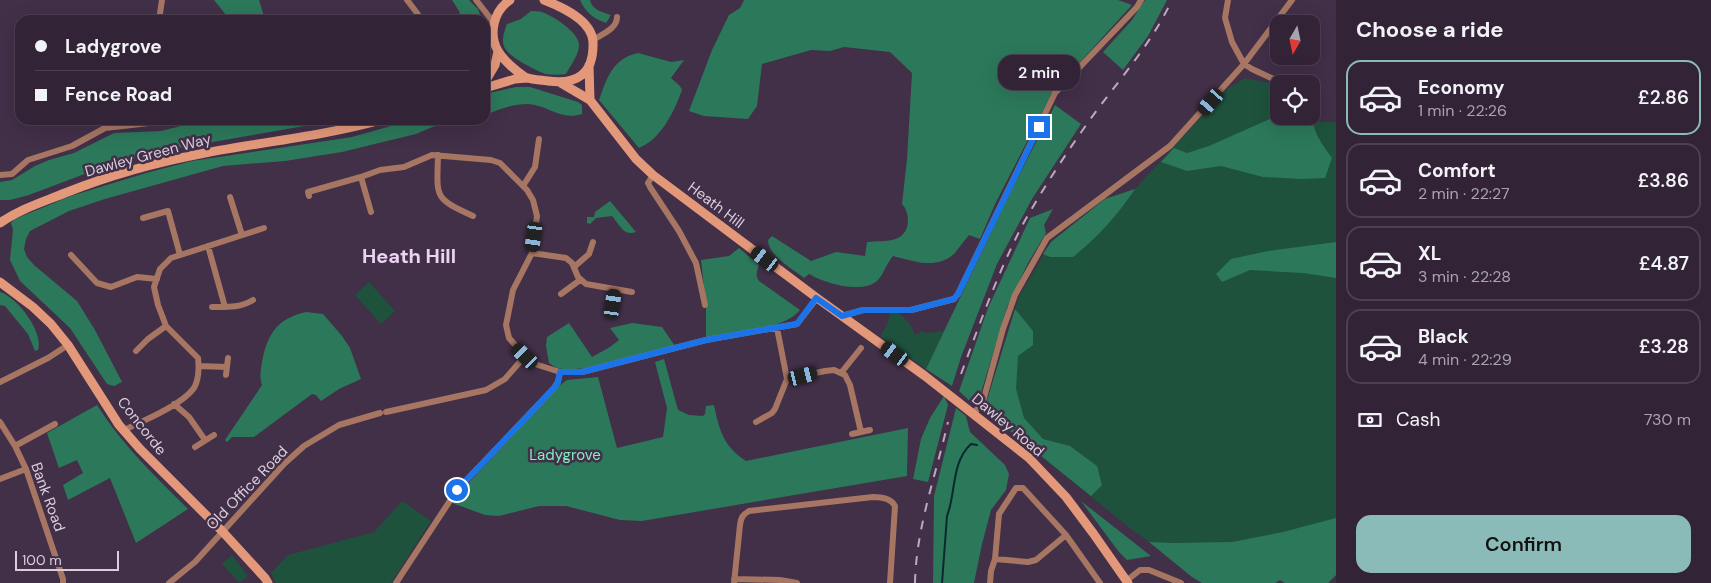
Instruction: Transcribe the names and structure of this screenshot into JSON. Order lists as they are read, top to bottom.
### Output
{
  "streets": {
    "street": [
      "Dawley Green Way",
      "Heath Hill",
      "Dawley Road",
      "Concorde",
      "Old Office Road",
      "Bank Road"
    ]
  },
  "crossings": [
    ["Heath Hill", "Dawley Road"],
    ["Concorde", "Old Office Road"]
  ],
  "districts": ["Heath Hill"],
  "parks": ["Ladygrove"],
  "scale_bar": "100 m",
  "north": "bottom",
  "page": {
    "heading": "Choose a ride",
    "banner": ["Ladygrove", "Fence Road"],
    "bubble": "2 min",
    "list": [
      {
        "name": "Economy",
        "note": "1 min · 22:26",
        "value": "£2.86"
      },
      {
        "name": "Comfort",
        "note": "2 min · 22:27",
        "value": "£3.86"
      },
      {
        "name": "XL",
        "note": "3 min · 22:28",
        "value": "£4.87"
      },
      {
        "name": "Black",
        "note": "4 min · 22:29",
        "value": "£3.28"
      }
    ],
    "pay": ["Cash", "730 m"],
    "buttons": "Confirm",
    "scale": "100 m"
  }
}
